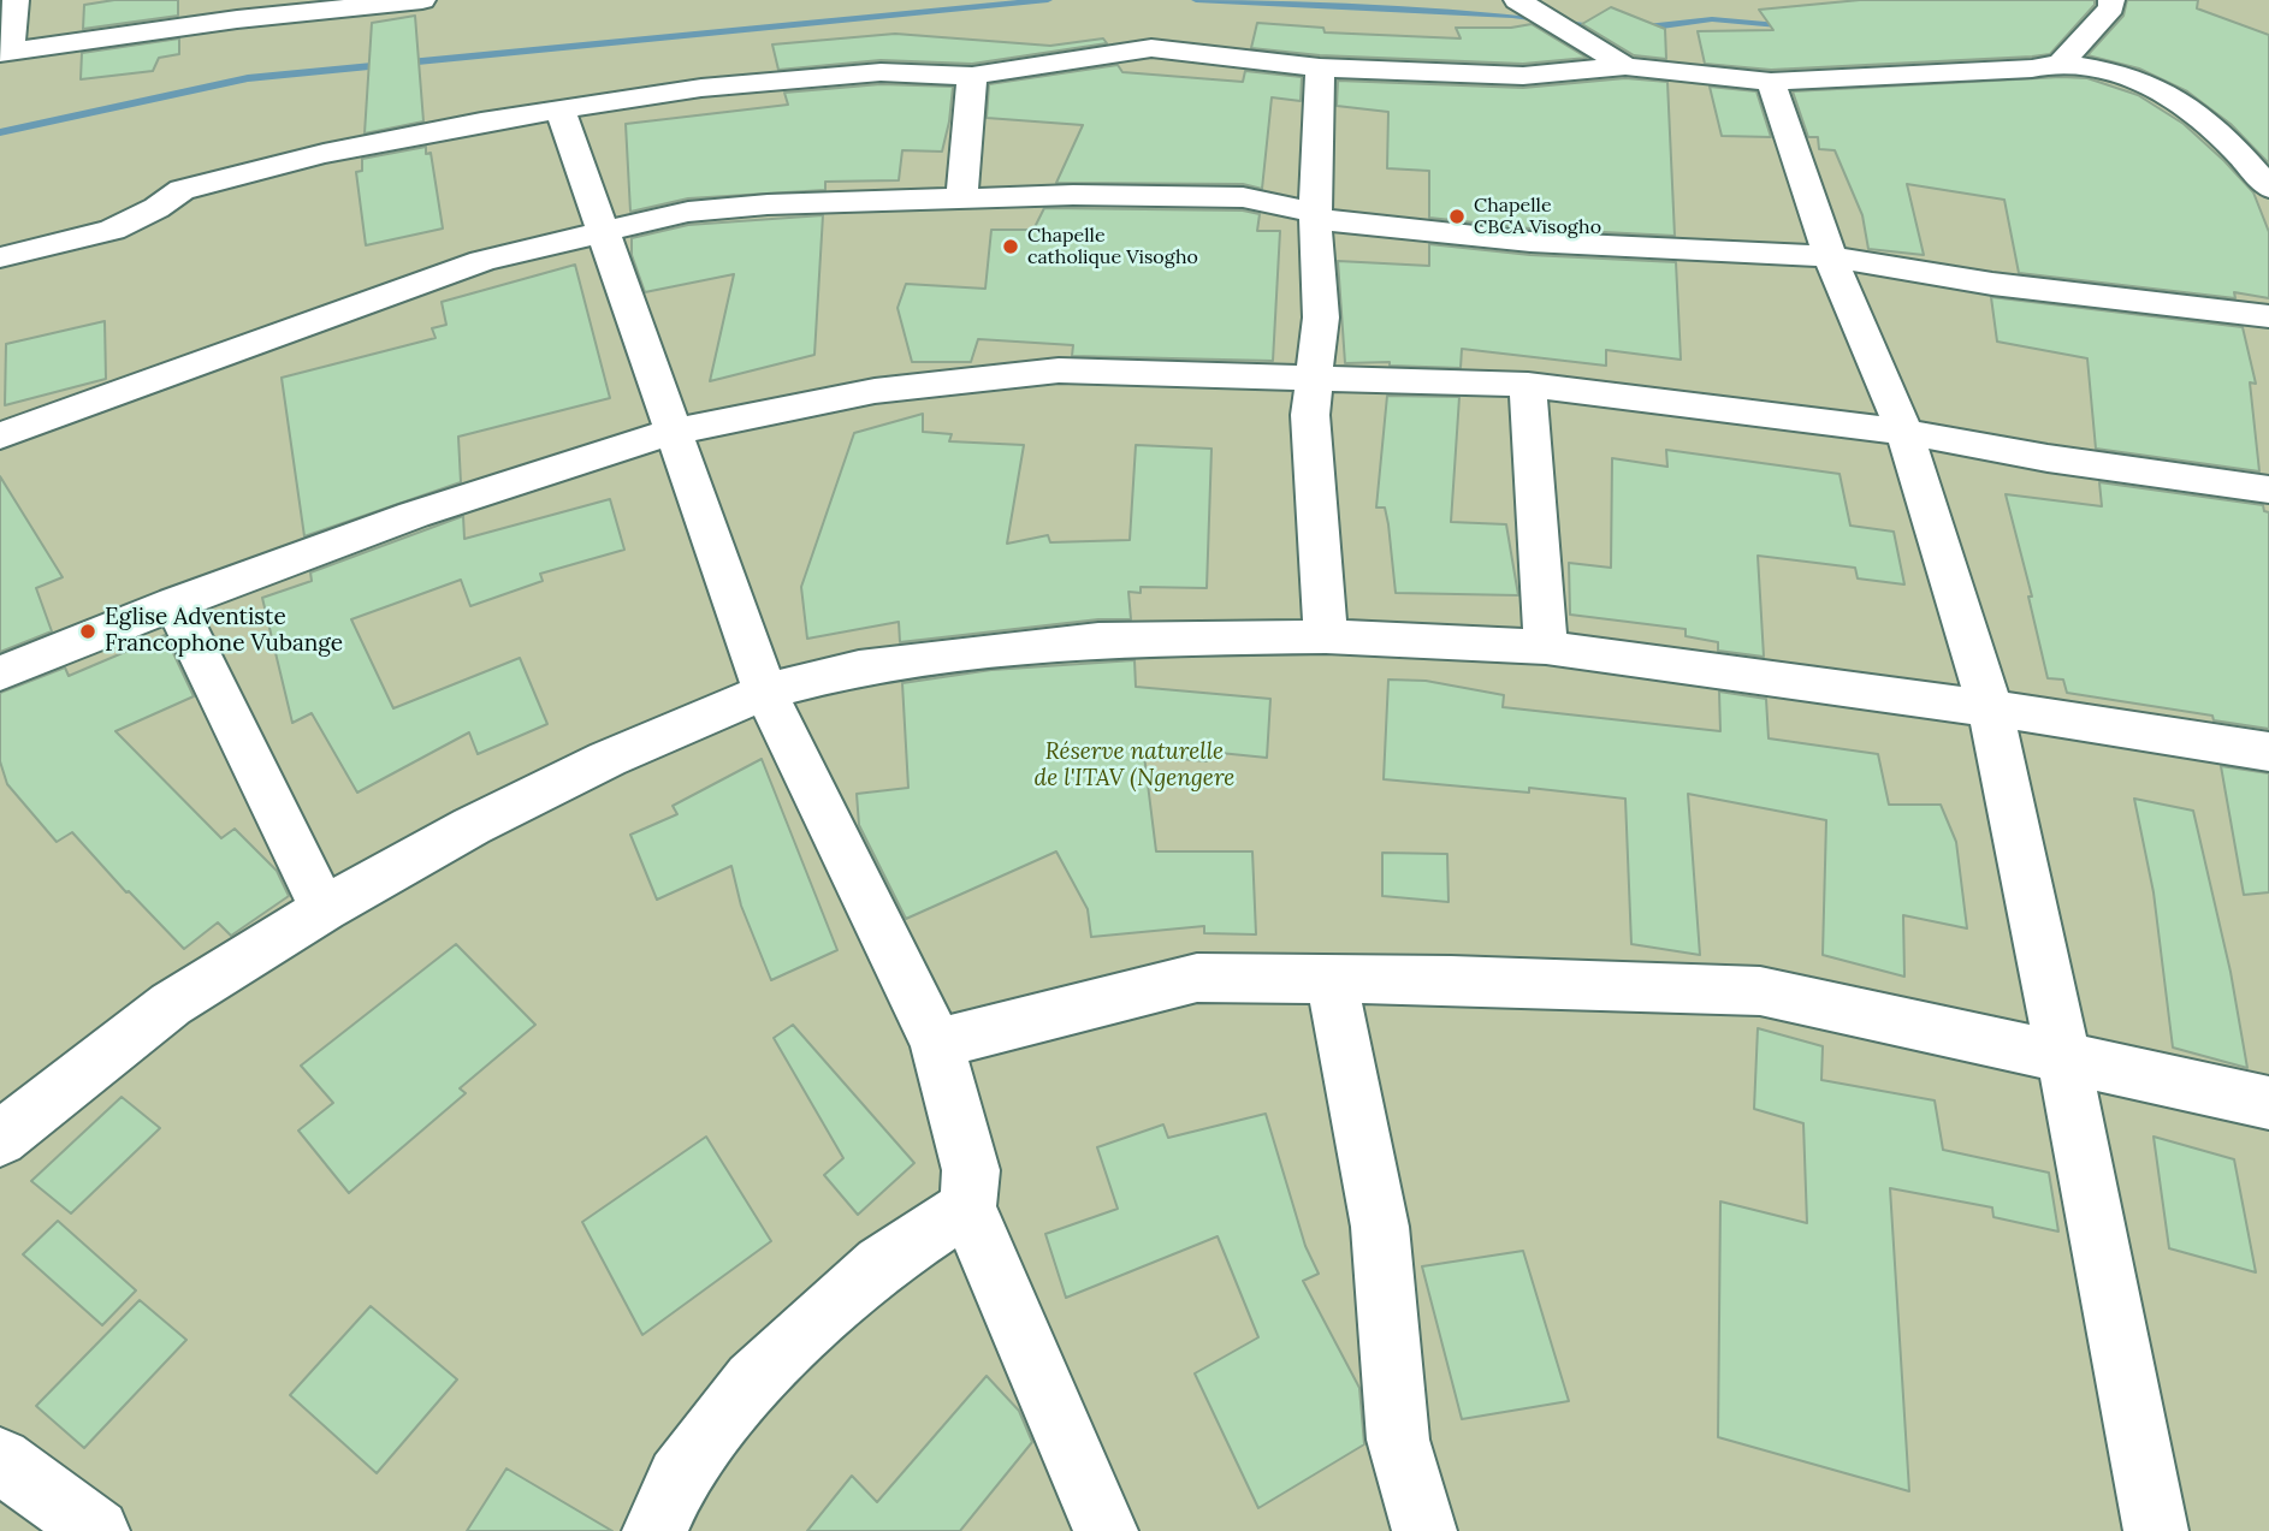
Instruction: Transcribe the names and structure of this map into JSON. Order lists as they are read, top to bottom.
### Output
{
  "parks": ["Réserve naturelle de l'ITAV (Ngengere"],
  "places": ["Chapelle CBCA Visogho", "Chapelle catholique Visogho", "Eglise Adventiste Francophone Vubange"]
}
